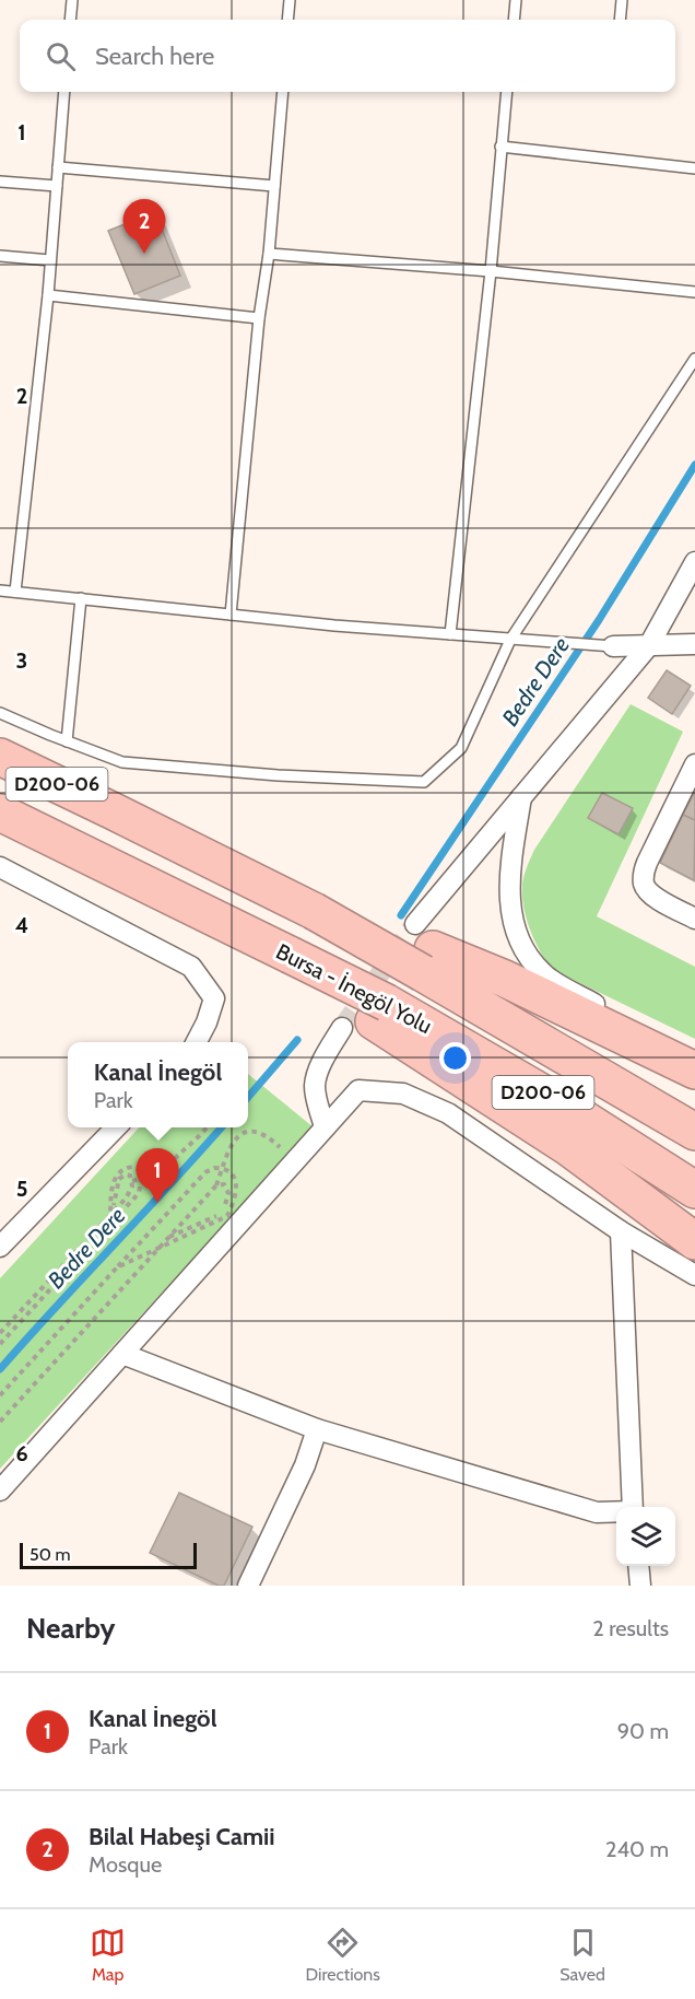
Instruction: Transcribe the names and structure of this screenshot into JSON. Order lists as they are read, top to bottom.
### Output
{
  "streets": {
    "highway": ["D200-06", "Bursa - İnegöl Yolu"]
  },
  "water": ["Bedre Dere"],
  "scale_bar": "50 m",
  "page": {
    "search": "Search here",
    "pins": ["2", "1"],
    "popup": ["Kanal İnegöl", "Park"],
    "scale": "50 m",
    "heading": ["Nearby", "2 results"],
    "list": [
      {
        "mark": "1",
        "name": "Kanal İnegöl",
        "note": "Park",
        "value": "90 m"
      },
      {
        "mark": "2",
        "name": "Bilal Habeşi Camii",
        "note": "Mosque",
        "value": "240 m"
      }
    ],
    "nav": ["Map", "Directions", "Saved"]
  },
  "grid": {
    "rows": [
      "1",
      "2",
      "3",
      "4",
      "5",
      "6"
    ]
  }
}
